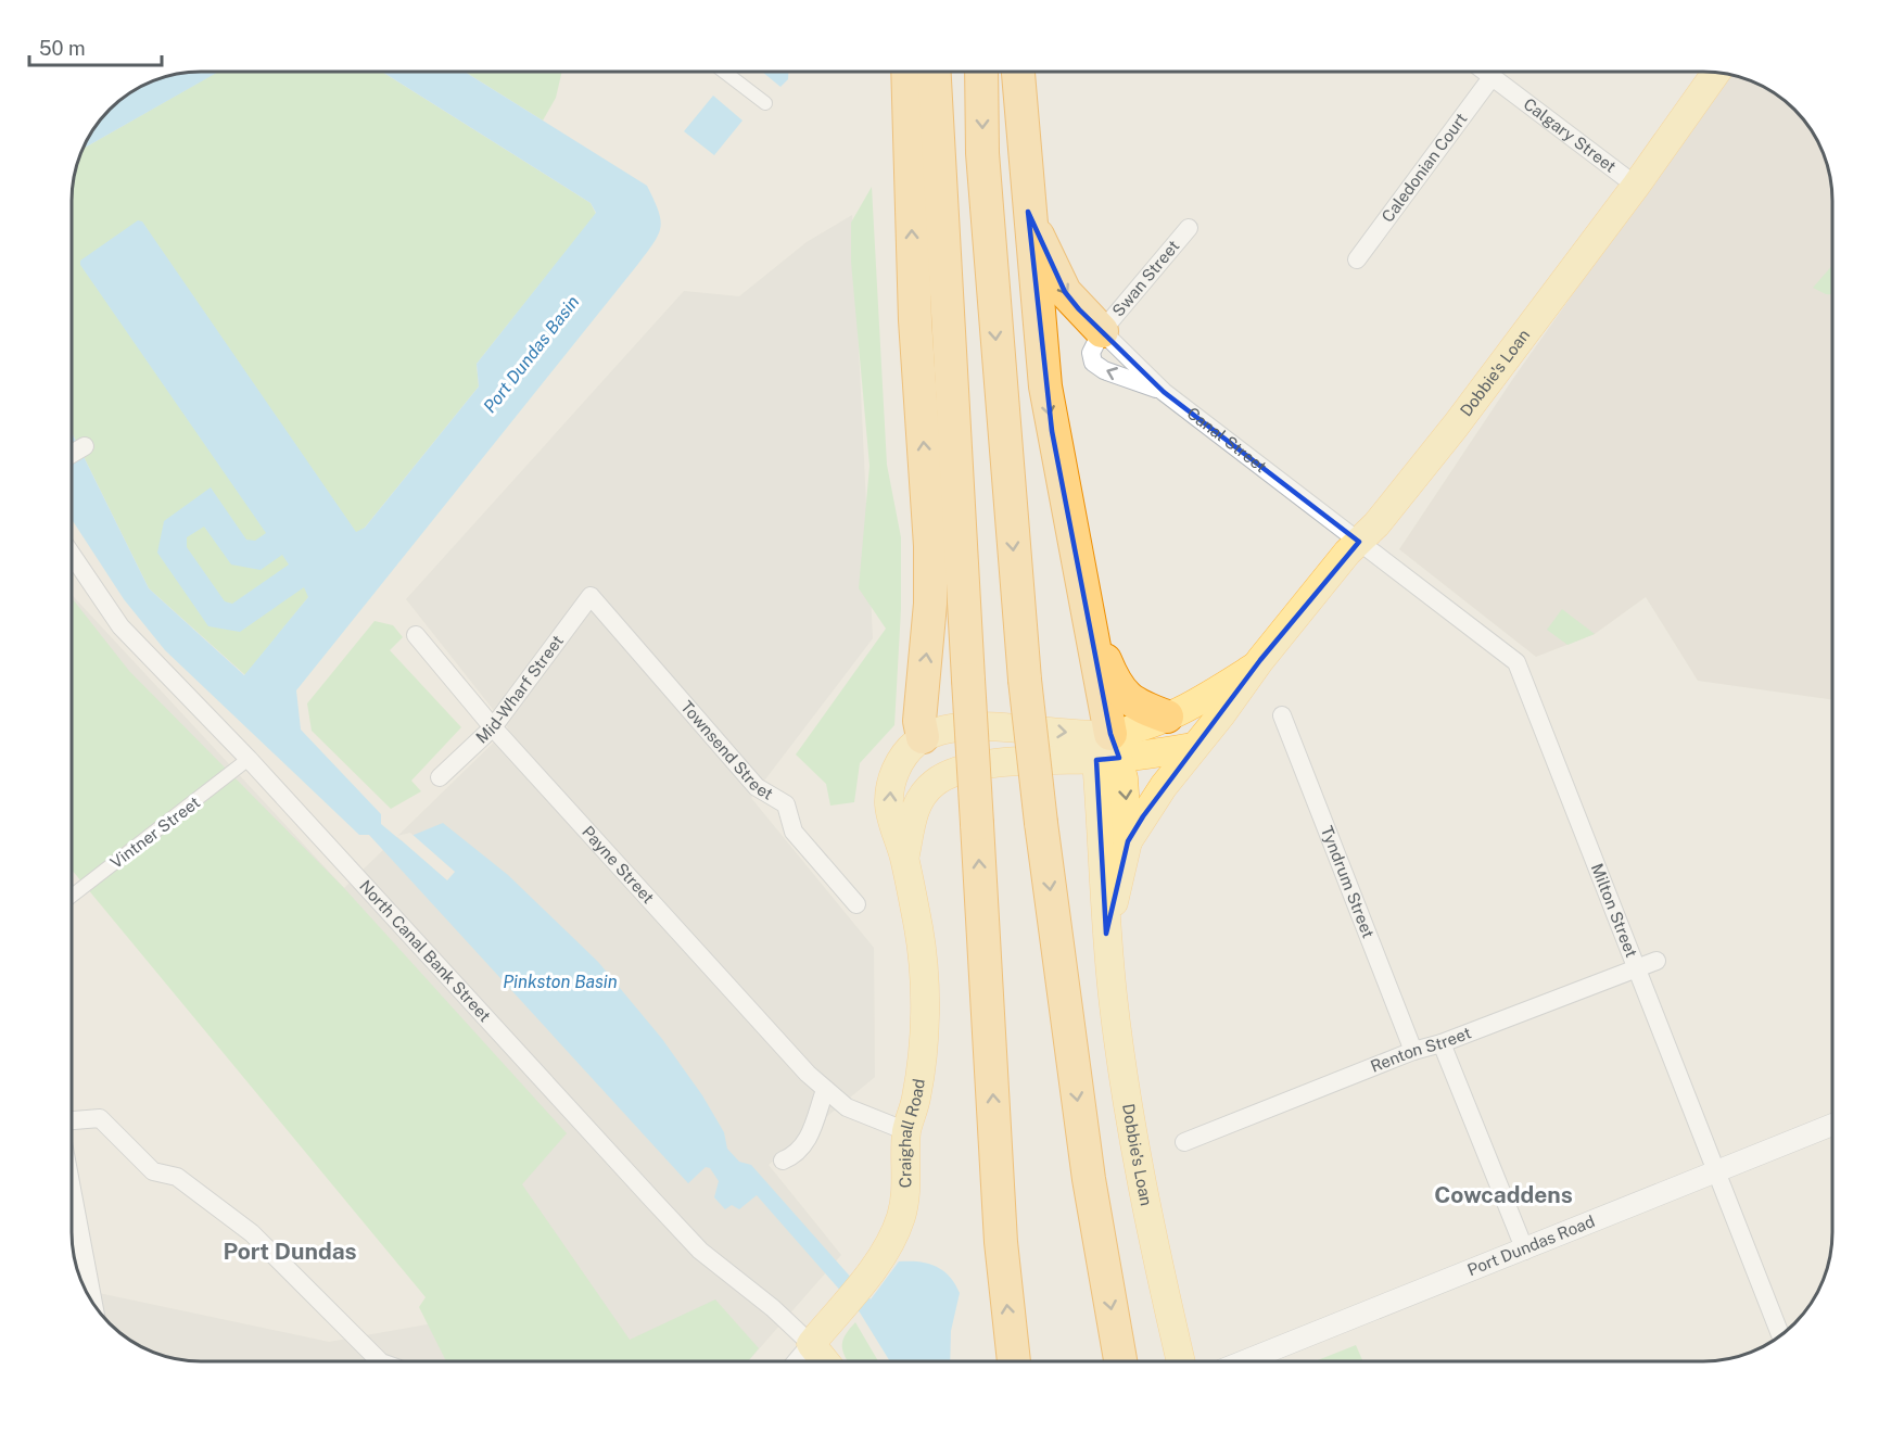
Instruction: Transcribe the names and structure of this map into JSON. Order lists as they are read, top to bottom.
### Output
{
  "streets": {
    "main road": ["Dobbie's Loan", "Craighall Road"],
    "street": [
      "Calgary Street",
      "Caledonian Court",
      "Swan Street",
      "Canal Street",
      "Mid-Wharf Street",
      "Townsend Street",
      "Vintner Street",
      "Payne Street",
      "Tyndrum Street",
      "Milton Street",
      "North Canal Bank Street",
      "Renton Street",
      "Port Dundas Road"
    ]
  },
  "crossings": [
    ["Calgary Street", "Caledonian Court"],
    ["Calgary Street", "Dobbie's Loan"],
    ["Swan Street", "Canal Street"],
    ["Dobbie's Loan", "Canal Street"],
    ["Dobbie's Loan", "Milton Street"],
    ["Dobbie's Loan", "Craighall Road"],
    ["Canal Street", "Milton Street"],
    ["Mid-Wharf Street", "Townsend Street"],
    ["Mid-Wharf Street", "Payne Street"],
    ["Vintner Street", "North Canal Bank Street"],
    ["Payne Street", "Craighall Road"],
    ["Tyndrum Street", "Renton Street"],
    ["Milton Street", "Renton Street"],
    ["Milton Street", "Port Dundas Road"],
    ["North Canal Bank Street", "Craighall Road"]
  ],
  "districts": ["Cowcaddens", "Port Dundas"],
  "water": ["Port Dundas Basin", "Pinkston Basin"],
  "scale_bar": "50 m"
}
